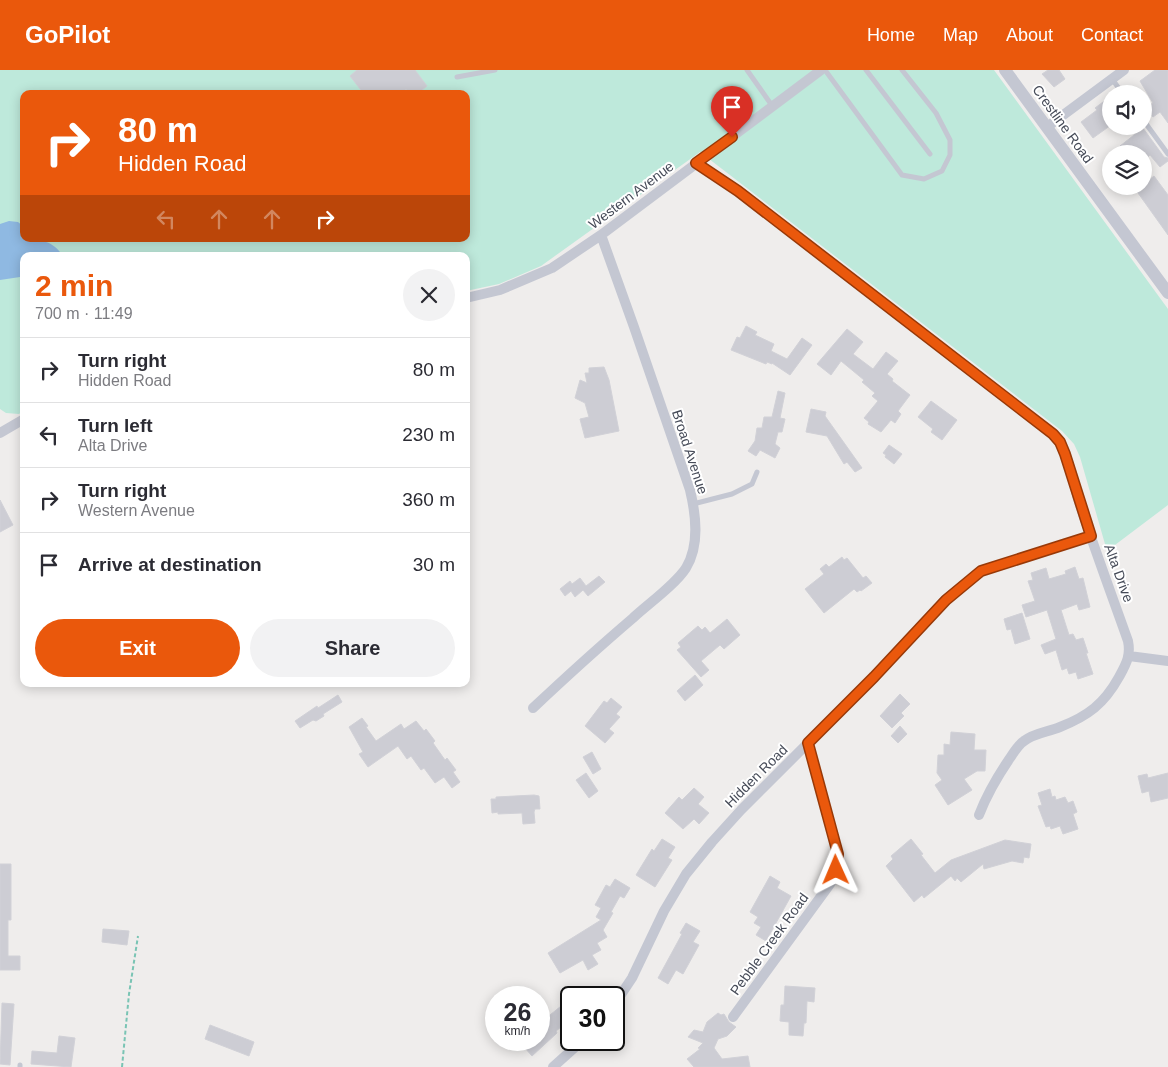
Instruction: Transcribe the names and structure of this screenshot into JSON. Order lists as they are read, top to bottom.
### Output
{
  "streets": {
    "street": [
      "Crestline Road",
      "Western Avenue",
      "Broad Avenue",
      "Alta Drive",
      "Hidden Road",
      "Pebble Creek Road"
    ]
  },
  "crossings": [
    ["Western Avenue", "Broad Avenue"],
    ["Western Avenue", "Alta Drive"],
    ["Alta Drive", "Hidden Road"],
    ["Hidden Road", "Pebble Creek Road"]
  ],
  "page": {
    "header": "GoPilot",
    "nav": [
      "Home",
      "Map",
      "About",
      "Contact"
    ],
    "turn": ["80 m", "Hidden Road"],
    "heading": ["2 min", "700 m · 11:49"],
    "list": [
      {
        "name": "Turn right",
        "note": "Hidden Road",
        "value": "80 m"
      },
      {
        "name": "Turn left",
        "note": "Alta Drive",
        "value": "230 m"
      },
      {
        "name": "Turn right",
        "note": "Western Avenue",
        "value": "360 m"
      },
      {
        "name": "Arrive at destination",
        "value": "30 m"
      }
    ],
    "buttons": ["Exit", "Share"],
    "speed": "26 km/h",
    "limit": "30"
  }
}
